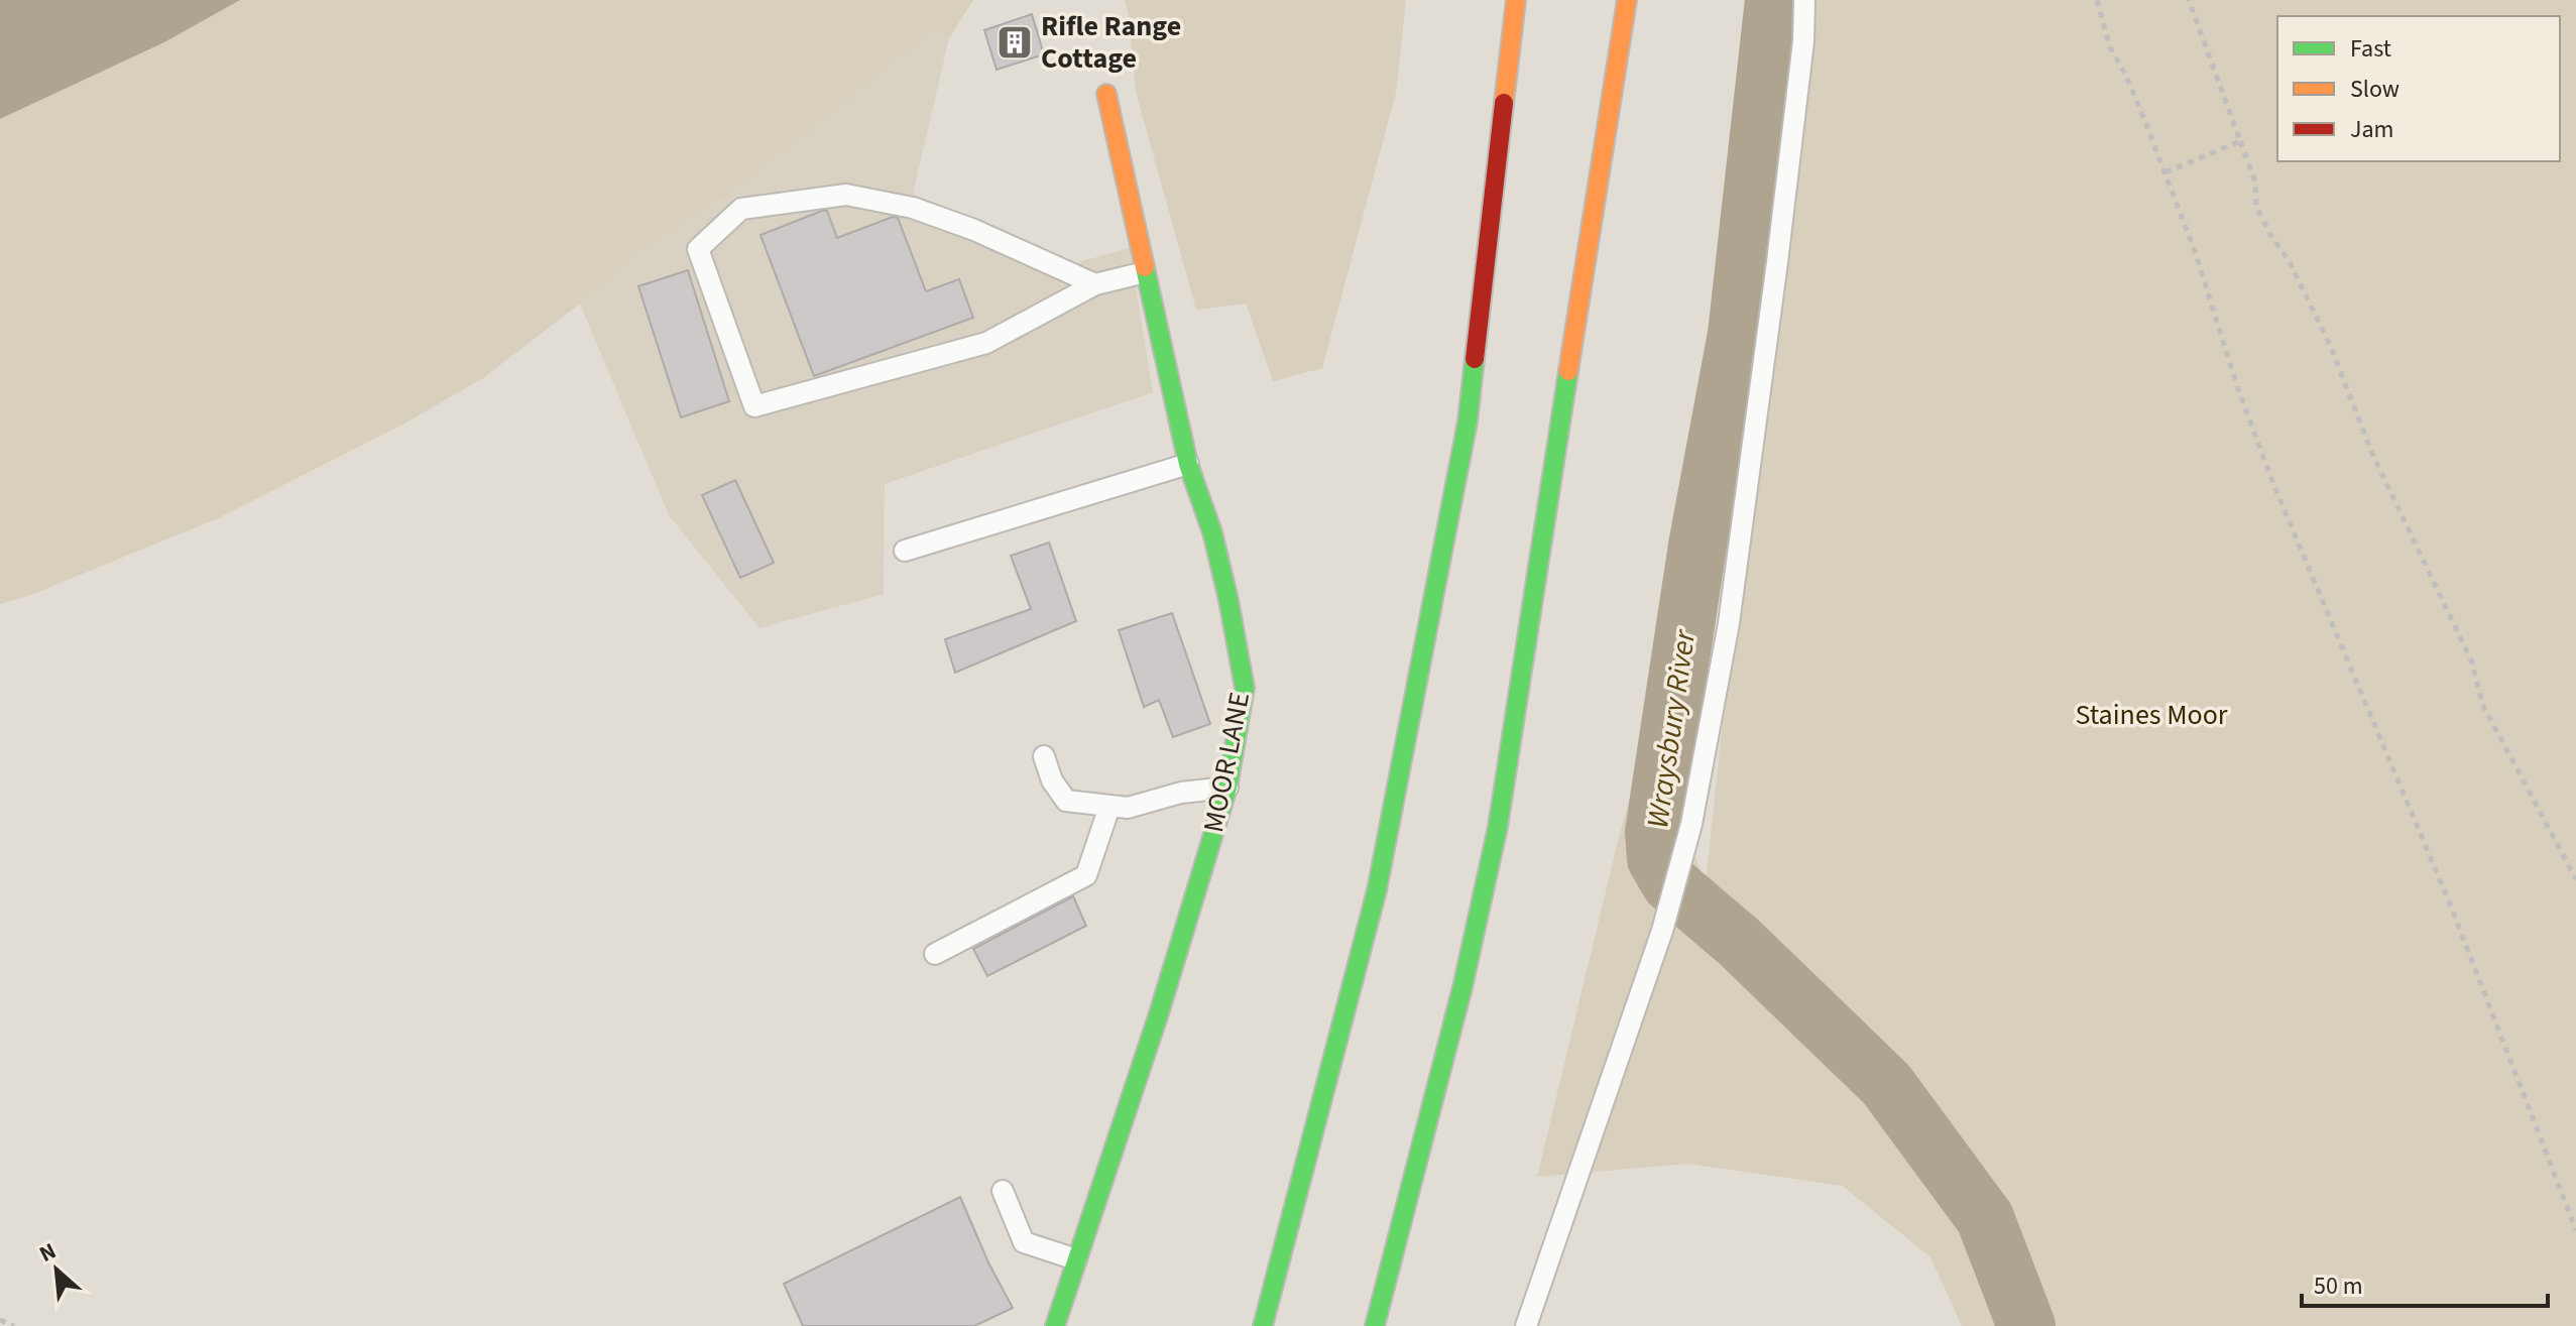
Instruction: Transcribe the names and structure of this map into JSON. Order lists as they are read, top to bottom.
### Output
{
  "streets": {
    "main road": ["MOOR LANE"]
  },
  "water": ["Wraysbury River"],
  "parks": ["Staines Moor"],
  "places": {
    "building": ["Rifle Range Cottage"]
  },
  "legend": ["Fast", "Slow", "Jam"],
  "scale_bar": "50 m",
  "north": "top left"
}
